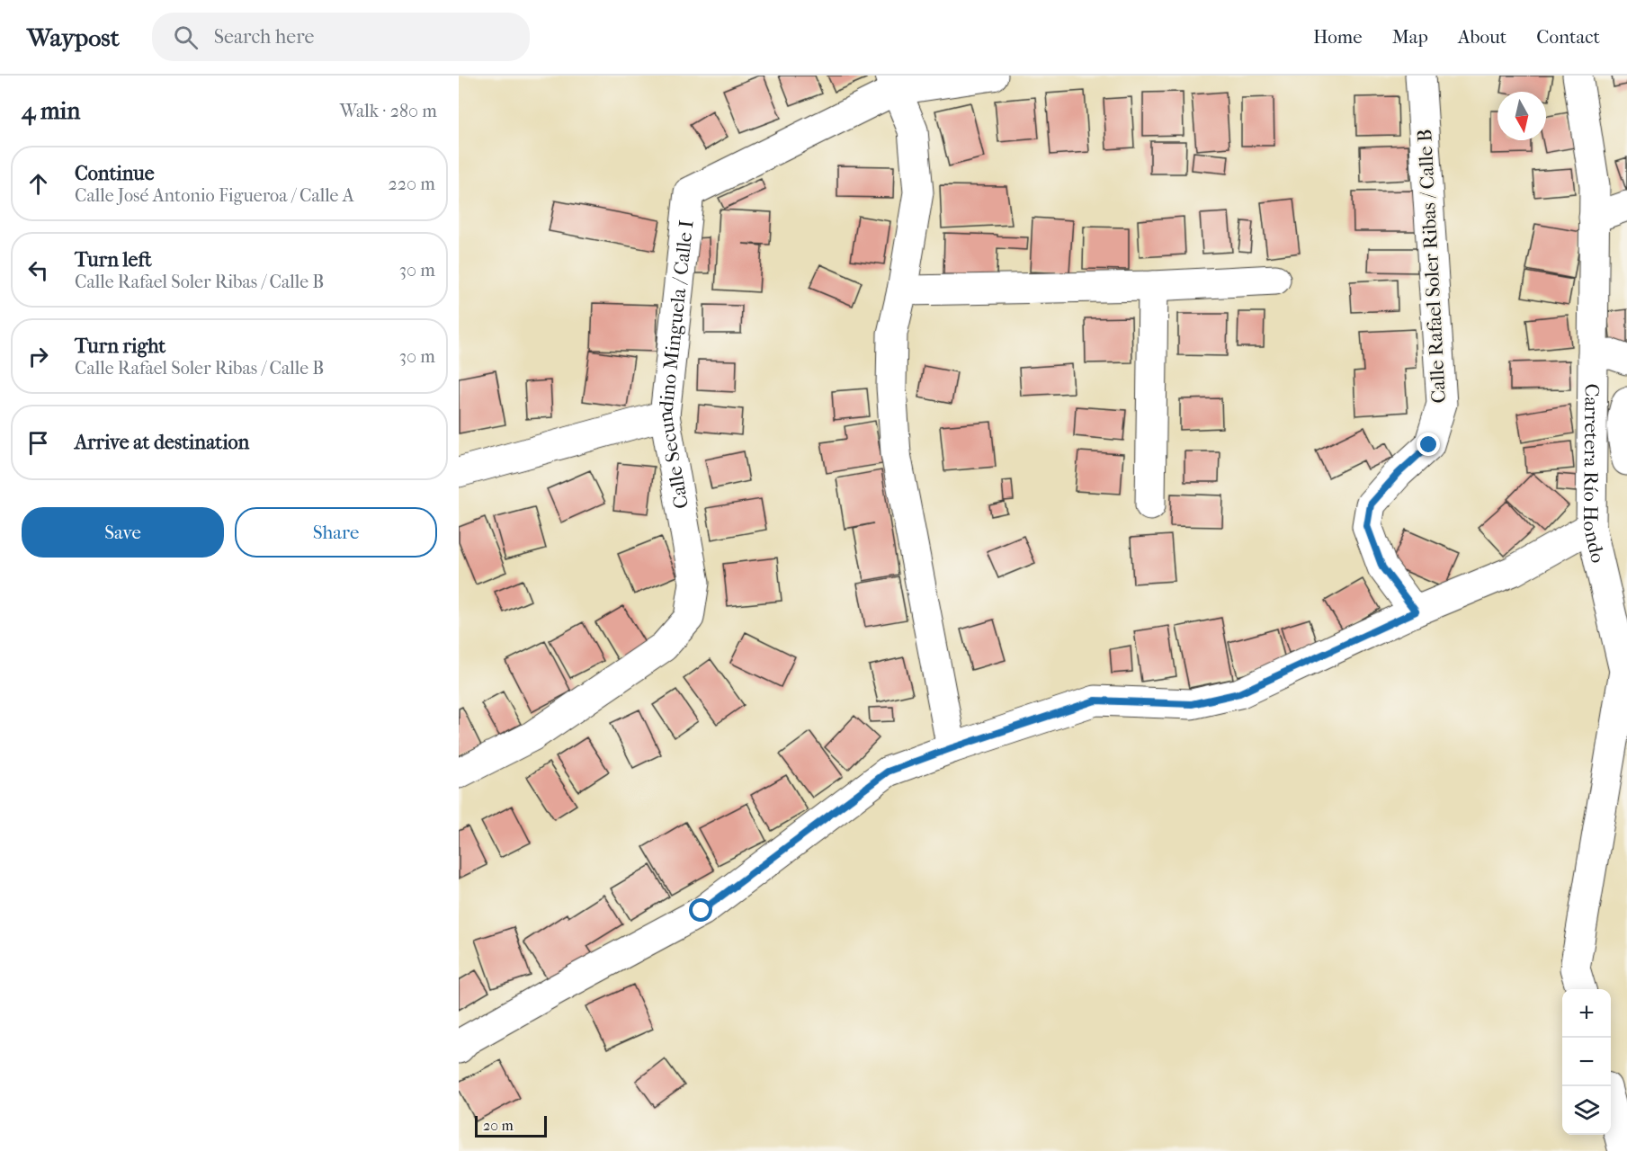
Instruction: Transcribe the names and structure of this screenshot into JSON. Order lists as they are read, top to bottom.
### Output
{
  "streets": {
    "street": ["Calle Rafael Soler Ribas / Calle B", "Calle Secundino Minguela / Calle I", "Carretera Río Hondo"]
  },
  "scale_bar": "20 m",
  "north": "bottom",
  "page": {
    "header": "Waypost",
    "search": "Search here",
    "nav": [
      "Home",
      "Map",
      "About",
      "Contact"
    ],
    "heading": ["4 min", "Walk · 280 m"],
    "list": [
      ["Continue", "Calle José Antonio Figueroa / Calle A", "220 m"],
      ["Turn left", "Calle Rafael Soler Ribas / Calle B", "30 m"],
      ["Turn right", "Calle Rafael Soler Ribas / Calle B", "30 m"],
      "Arrive at destination"
    ],
    "buttons": ["Save", "Share"],
    "map_buttons": ["+", "−"],
    "scale": "20 m"
  }
}
